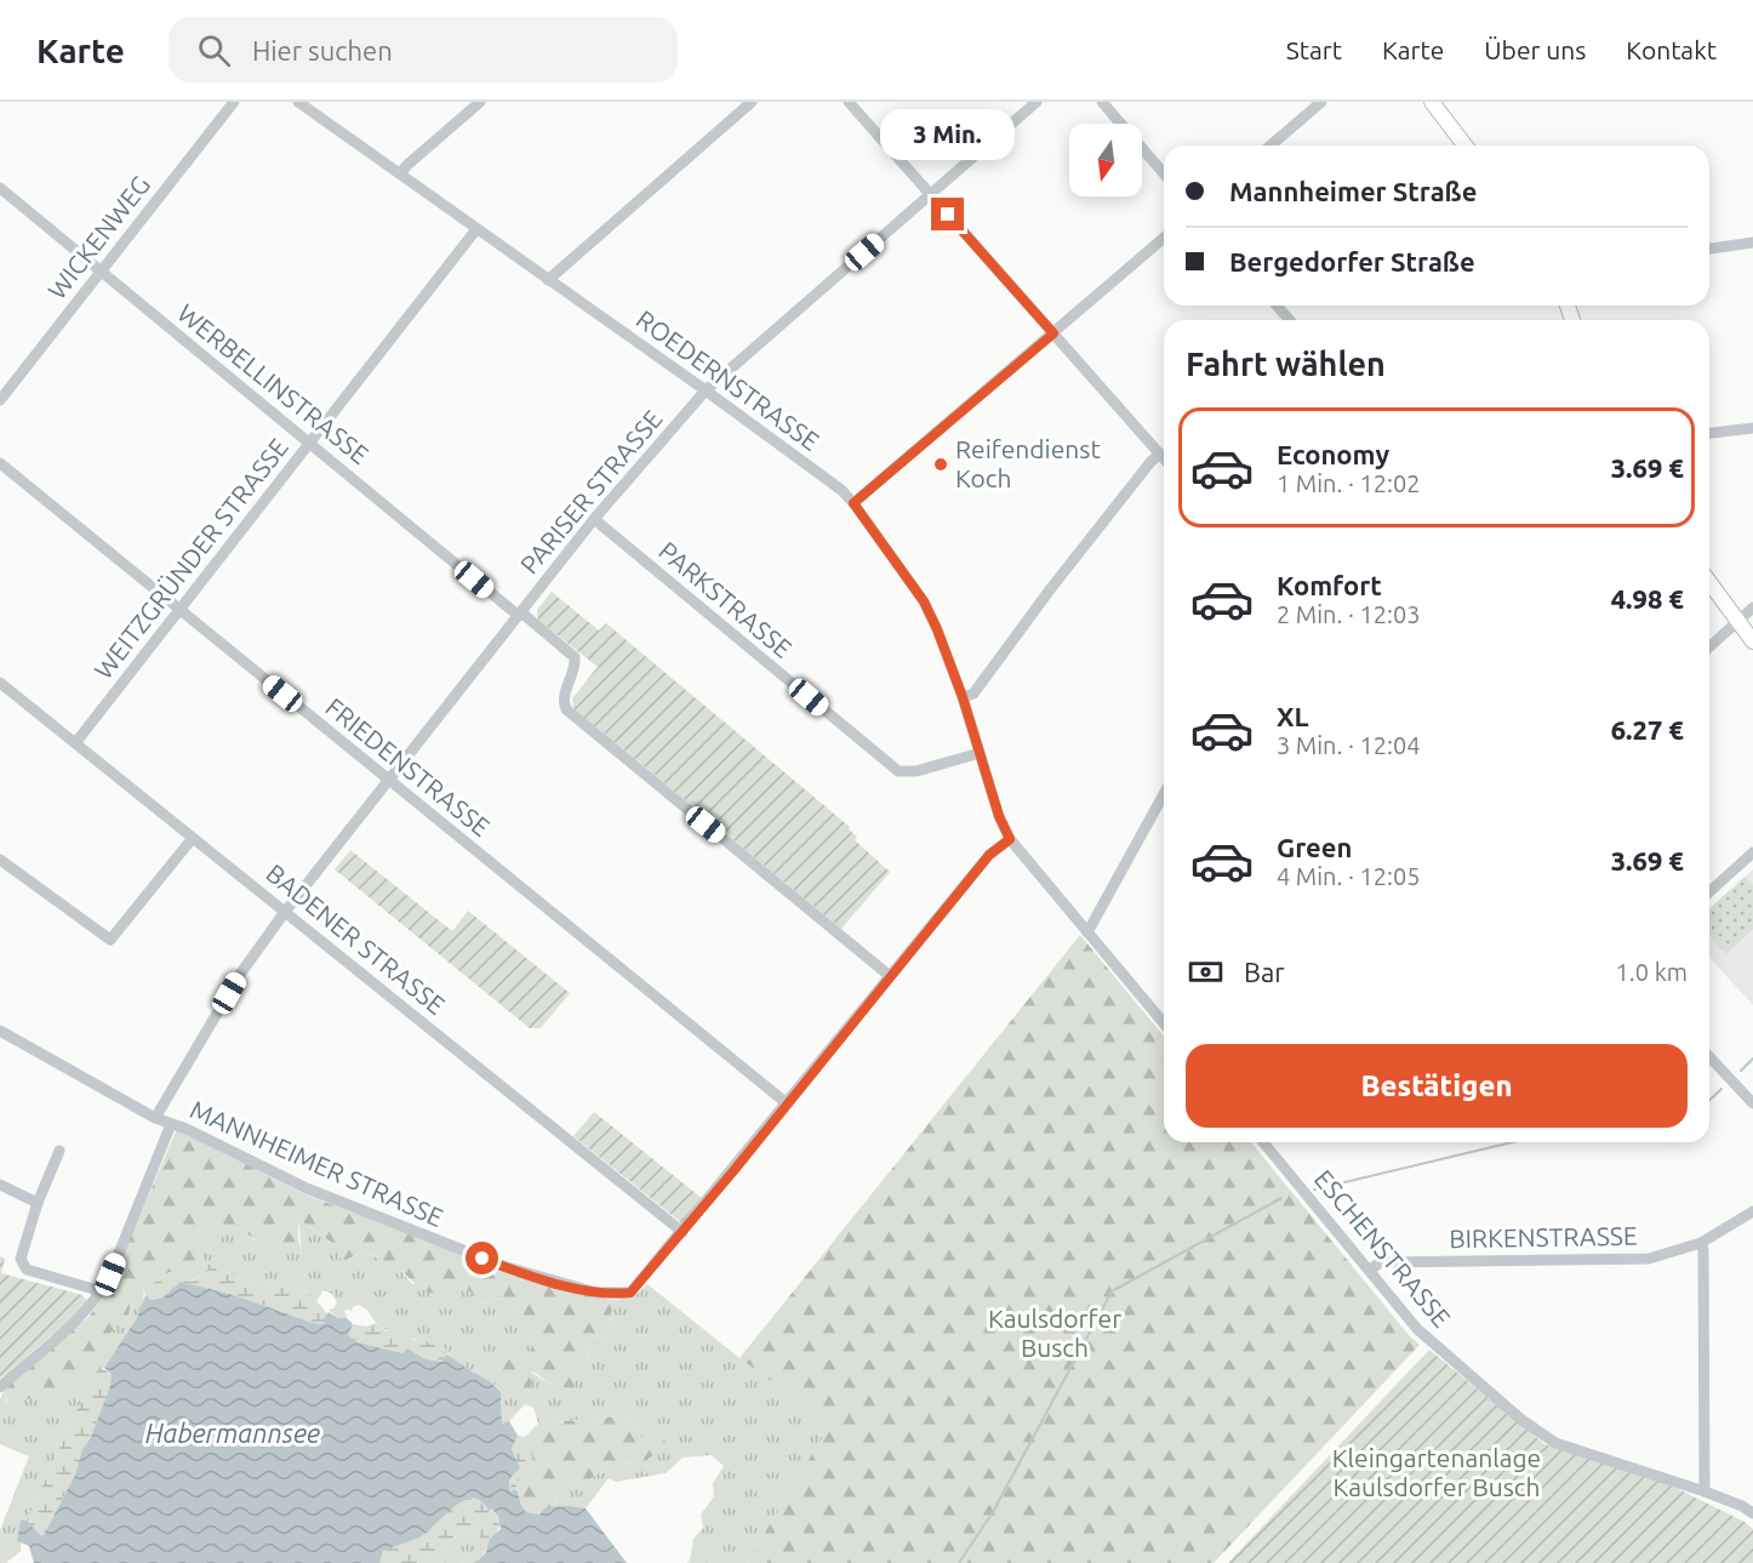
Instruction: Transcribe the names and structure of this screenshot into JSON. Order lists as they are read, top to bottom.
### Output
{
  "streets": {
    "street": [
      "WICKENWEG",
      "ROEDERNSTRASSE",
      "WERBELLINSTRASSE",
      "PARISER STRASSE",
      "WEITZGRÜNDER STRASSE",
      "PARKSTRASSE",
      "FRIEDENSTRASSE",
      "BADENER STRASSE",
      "MANNHEIMER STRASSE",
      "BIRKENSTRASSE",
      "ESCHENSTRASSE"
    ]
  },
  "crossings": [
    ["WICKENWEG", "WERBELLINSTRASSE"],
    ["ROEDERNSTRASSE", "PARISER STRASSE"],
    ["ROEDERNSTRASSE", "WEITZGRÜNDER STRASSE"],
    ["ROEDERNSTRASSE", "PARKSTRASSE"],
    ["WERBELLINSTRASSE", "PARISER STRASSE"],
    ["WERBELLINSTRASSE", "WEITZGRÜNDER STRASSE"],
    ["PARISER STRASSE", "PARKSTRASSE"],
    ["PARISER STRASSE", "FRIEDENSTRASSE"],
    ["PARISER STRASSE", "BADENER STRASSE"],
    ["PARISER STRASSE", "MANNHEIMER STRASSE"],
    ["WEITZGRÜNDER STRASSE", "FRIEDENSTRASSE"],
    ["WEITZGRÜNDER STRASSE", "BADENER STRASSE"],
    ["BADENER STRASSE", "MANNHEIMER STRASSE"],
    ["BIRKENSTRASSE", "ESCHENSTRASSE"]
  ],
  "water": ["Habermannsee"],
  "parks": ["Kaulsdorfer Busch", "Kleingartenanlage Kaulsdorfer Busch"],
  "places": ["Reifendienst Koch"],
  "north": "bottom",
  "page": {
    "header": "Karte",
    "search": "Hier suchen",
    "nav": [
      "Start",
      "Karte",
      "Über uns",
      "Kontakt"
    ],
    "bubble": "3 Min.",
    "banner": ["Mannheimer Straße", "Bergedorfer Straße"],
    "heading": "Fahrt wählen",
    "list": [
      {
        "name": "Economy",
        "note": "1 Min. · 12:02",
        "value": "3.69 €"
      },
      {
        "name": "Komfort",
        "note": "2 Min. · 12:03",
        "value": "4.98 €"
      },
      {
        "name": "XL",
        "note": "3 Min. · 12:04",
        "value": "6.27 €"
      },
      {
        "name": "Green",
        "note": "4 Min. · 12:05",
        "value": "3.69 €"
      }
    ],
    "pay": ["Bar", "1.0 km"],
    "buttons": "Bestätigen"
  }
}
